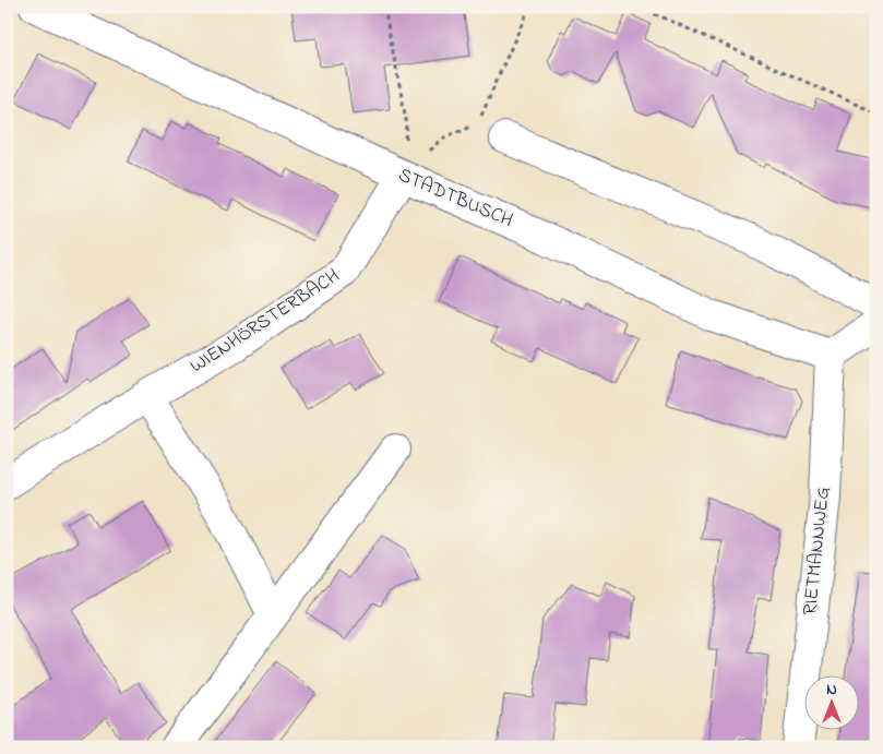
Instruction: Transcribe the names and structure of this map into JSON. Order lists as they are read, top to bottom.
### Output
{
  "streets": {
    "street": ["STADTBUSCH", "WIENHÖRSTERBACH", "RIETMANNWEG"]
  },
  "crossings": [
    ["STADTBUSCH", "WIENHÖRSTERBACH"],
    ["STADTBUSCH", "RIETMANNWEG"]
  ],
  "north": "top"
}
